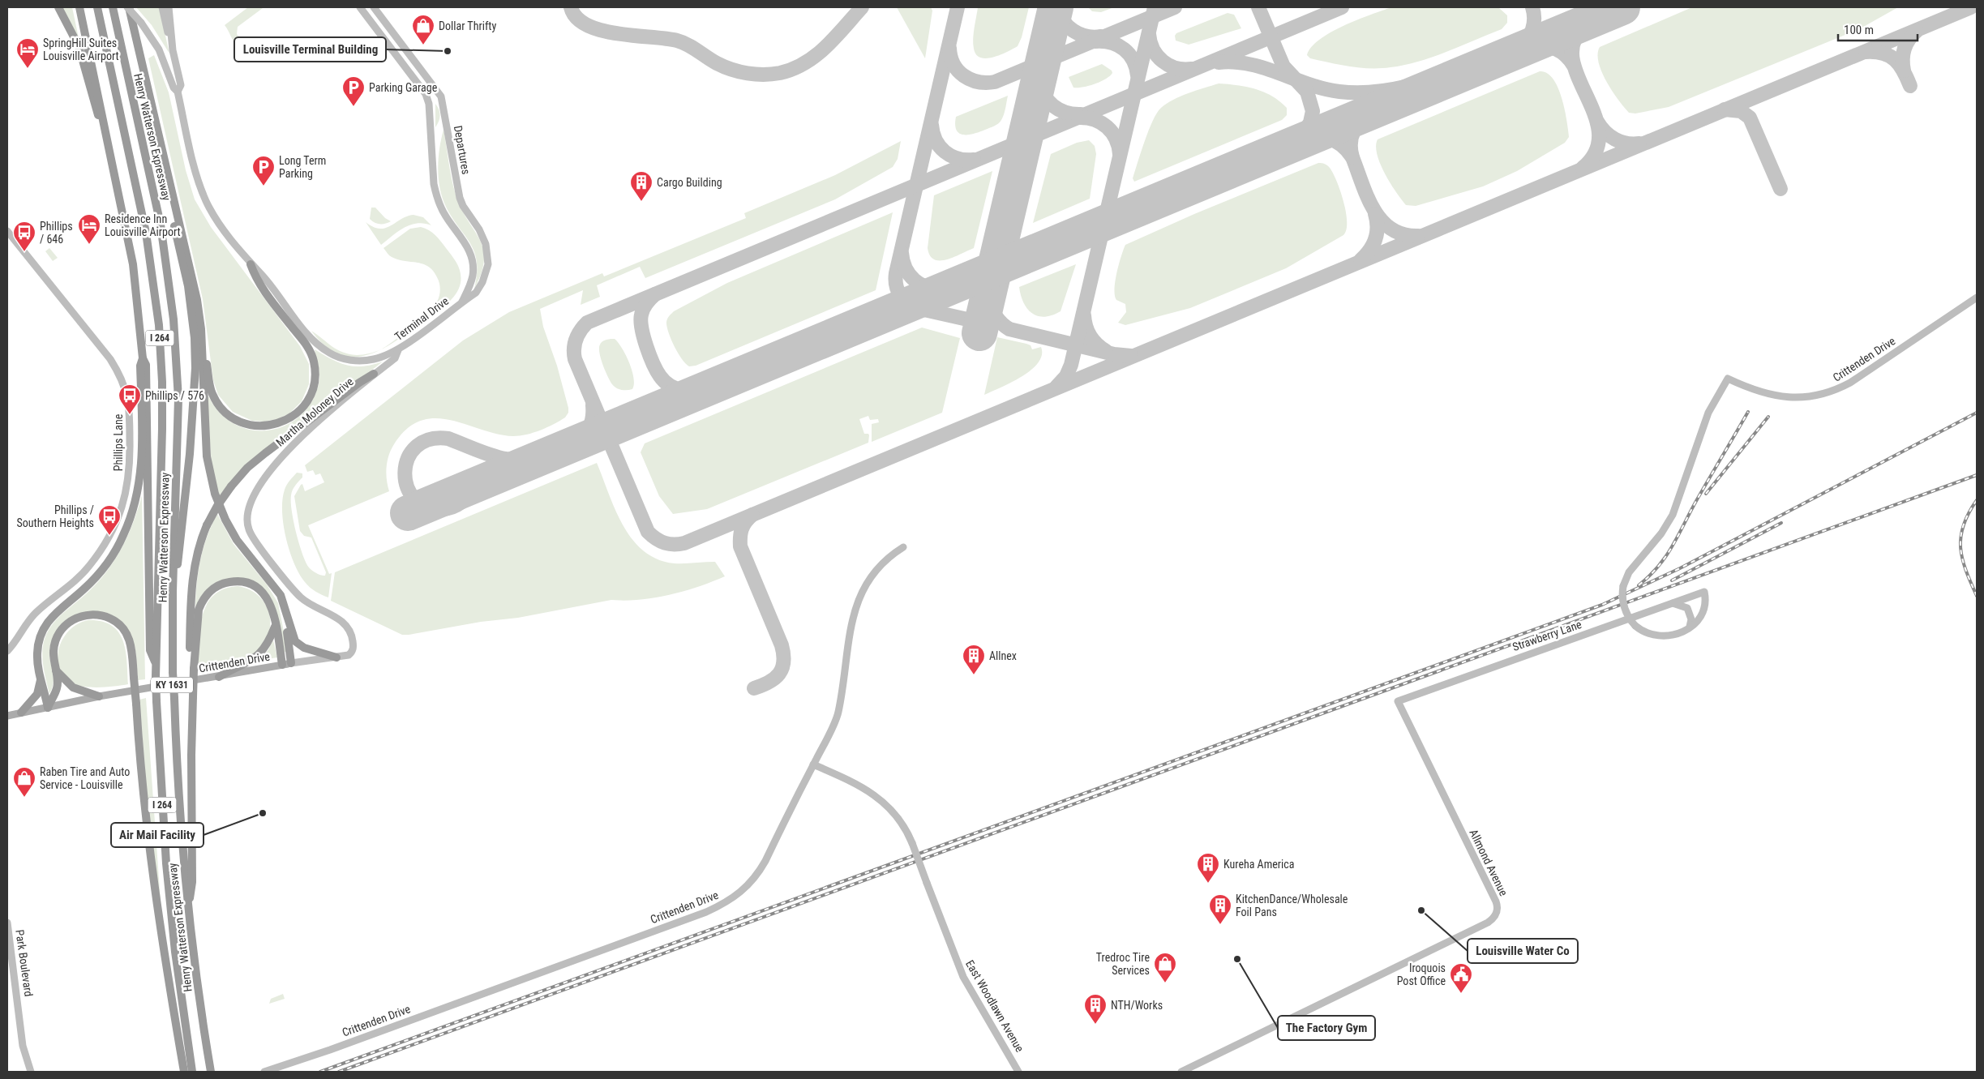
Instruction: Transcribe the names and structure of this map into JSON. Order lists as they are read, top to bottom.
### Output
{
  "streets": {
    "highway": ["Henry Watterson Expressway", "I 264"],
    "main road": [
      "Departures",
      "Terminal Drive",
      "Crittenden Drive",
      "Martha Moloney Drive",
      "Phillips Lane",
      "Strawberry Lane",
      "KY 1631",
      "Allmond Avenue",
      "Park Boulevard",
      "East Woodlawn Avenue"
    ]
  },
  "crossings": [
    ["Departures", "Terminal Drive"],
    ["Terminal Drive", "Martha Moloney Drive"],
    ["Crittenden Drive", "Martha Moloney Drive"],
    ["Crittenden Drive", "Strawberry Lane"],
    ["Crittenden Drive", "East Woodlawn Avenue"],
    ["Strawberry Lane", "Allmond Avenue"]
  ],
  "places": {
    "shop": ["Dollar Thrifty", "Raben Tire and Auto Service - Louisville", "Tredroc Tire Services"],
    "other": [
      "Louisville Terminal Building",
      "Air Mail Facility",
      "Louisville Water Co",
      "The Factory Gym"
    ],
    "hotel": ["SpringHill Suites Louisville Airport", "Residence Inn Louisville Airport"],
    "parking": ["Parking Garage", "Long Term Parking"],
    "building": [
      "Cargo Building",
      "Allnex",
      "Kureha America",
      "KitchenDance/Wholesale Foil Pans",
      "NTH/Works"
    ],
    "bus stop": ["Phillips / 646", "Phillips / 576", "Phillips / Southern Heights"],
    "public building": ["Iroquois Post Office"]
  },
  "scale_bar": "100 m"
}
